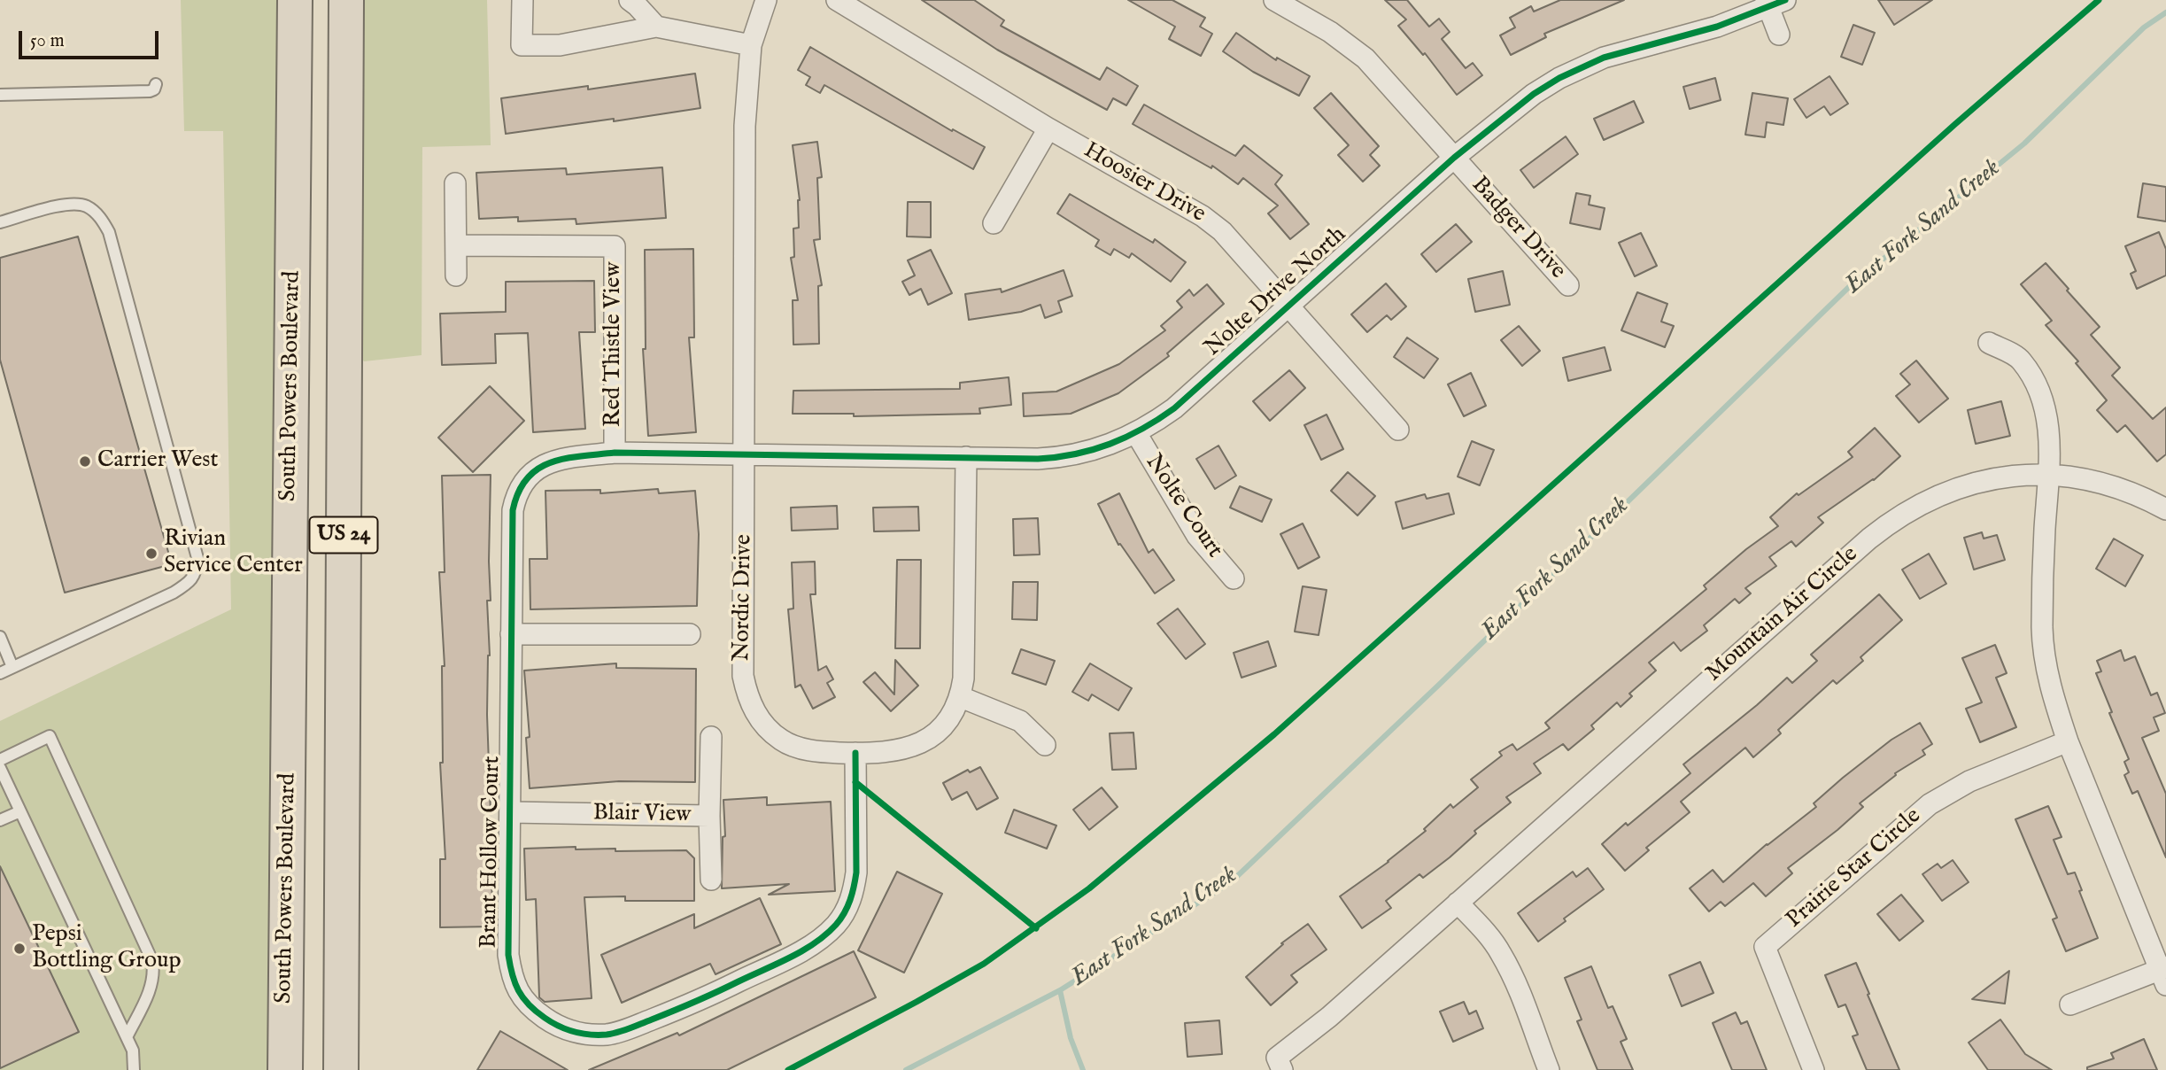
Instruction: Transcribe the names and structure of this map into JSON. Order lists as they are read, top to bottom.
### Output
{
  "streets": {
    "highway": ["South Powers Boulevard", "US 24"],
    "street": [
      "Hoosier Drive",
      "Badger Drive",
      "Nolte Drive North",
      "Red Thistle View",
      "Nolte Court",
      "Nordic Drive",
      "Mountain Air Circle",
      "Blair View",
      "Brant Hollow Court",
      "Prairie Star Circle"
    ]
  },
  "crossings": [
    ["Hoosier Drive", "Nolte Drive North"],
    ["Badger Drive", "Nolte Drive North"],
    ["Nolte Drive North", "Nolte Court"],
    ["Nolte Drive North", "Nordic Drive"],
    ["Nolte Drive North", "Brant Hollow Court"],
    ["Red Thistle View", "Brant Hollow Court"],
    ["Nordic Drive", "Brant Hollow Court"],
    ["Blair View", "Brant Hollow Court"]
  ],
  "water": ["East Fork Sand Creek"],
  "places": ["Carrier West", "Rivian Service Center", "Pepsi Bottling Group"],
  "scale_bar": "50 m"
}
